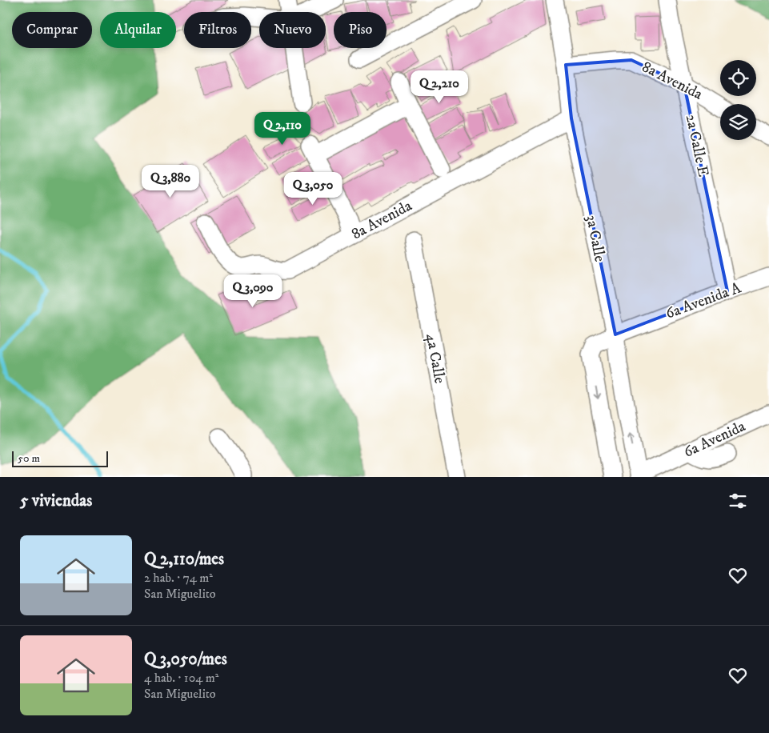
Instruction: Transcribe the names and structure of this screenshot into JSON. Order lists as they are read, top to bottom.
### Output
{
  "streets": {
    "street": [
      "8a Avenida",
      "2a Calle E",
      "3a Calle",
      "6a Avenida A",
      "4a Calle",
      "6a Avenida"
    ]
  },
  "crossings": [
    ["8a Avenida", "2a Calle E"],
    ["8a Avenida", "3a Calle"],
    ["2a Calle E", "6a Avenida A"],
    ["3a Calle", "6a Avenida A"],
    ["3a Calle", "6a Avenida"],
    ["6a Avenida A", "6a Avenida"]
  ],
  "one_way": ["6a Avenida A"],
  "scale_bar": "50 m",
  "page": {
    "chip": [
      "Comprar",
      "Alquilar",
      "Filtros",
      "Nuevo",
      "Piso"
    ],
    "price": [
      "Q 2,210",
      "Q 2,110",
      "Q 3,880",
      "Q 3,050",
      "Q 3,090"
    ],
    "scale": "50 m",
    "heading": "5 viviendas",
    "list": [
      {
        "name": "Q 2,110/mes",
        "note": "2 hab. · 74 m² · San Miguelito"
      },
      {
        "name": "Q 3,050/mes",
        "note": "4 hab. · 104 m² · San Miguelito"
      }
    ]
  }
}
